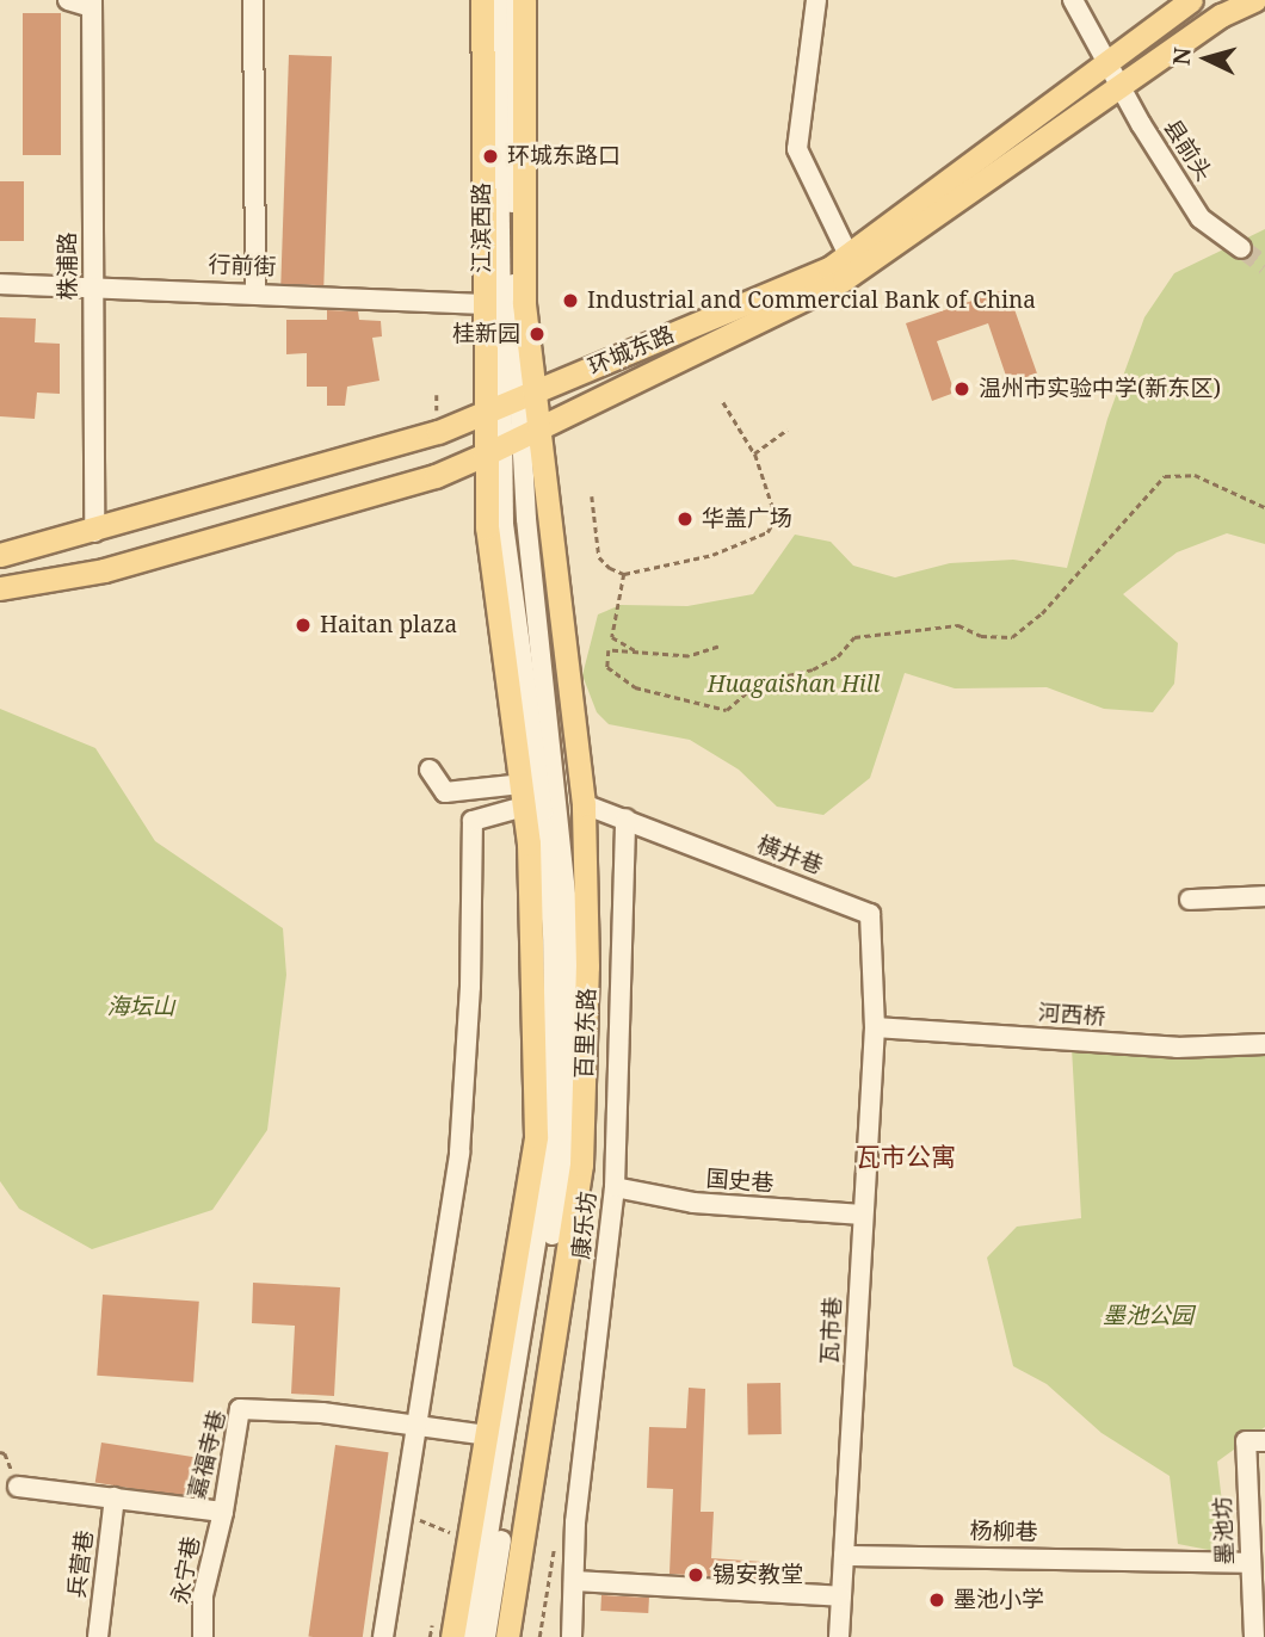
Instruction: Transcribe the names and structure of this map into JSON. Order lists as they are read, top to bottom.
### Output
{
  "streets": {
    "main road": ["江滨西路", "环城东路", "百里东路"],
    "street": [
      "县前头",
      "株浦路",
      "行前街",
      "横井巷",
      "河西桥",
      "国史巷",
      "康乐坊",
      "瓦市巷",
      "嘉福寺巷",
      "墨池坊",
      "杨柳巷",
      "兵营巷",
      "永宁巷"
    ]
  },
  "crossings": [
    ["县前头", "环城东路"],
    ["江滨西路", "行前街"],
    ["江滨西路", "环城东路"],
    ["江滨西路", "百里东路"],
    ["株浦路", "行前街"],
    ["株浦路", "环城东路"],
    ["环城东路", "百里东路"],
    ["横井巷", "河西桥"],
    ["横井巷", "百里东路"],
    ["横井巷", "康乐坊"],
    ["横井巷", "瓦市巷"],
    ["河西桥", "瓦市巷"],
    ["国史巷", "康乐坊"],
    ["国史巷", "瓦市巷"],
    ["瓦市巷", "杨柳巷"],
    ["嘉福寺巷", "兵营巷"],
    ["嘉福寺巷", "永宁巷"],
    ["墨池坊", "杨柳巷"]
  ],
  "districts": ["瓦市公寓"],
  "parks": ["Huagaishan Hill", "海坛山", "墨池公园"],
  "places": [
    "环城东路口",
    "Industrial and Commercial Bank of China",
    "桂新园",
    "温州市实验中学(新东区)",
    "华盖广场",
    "Haitan plaza",
    "锡安教堂",
    "墨池小学"
  ],
  "north": "left"
}
